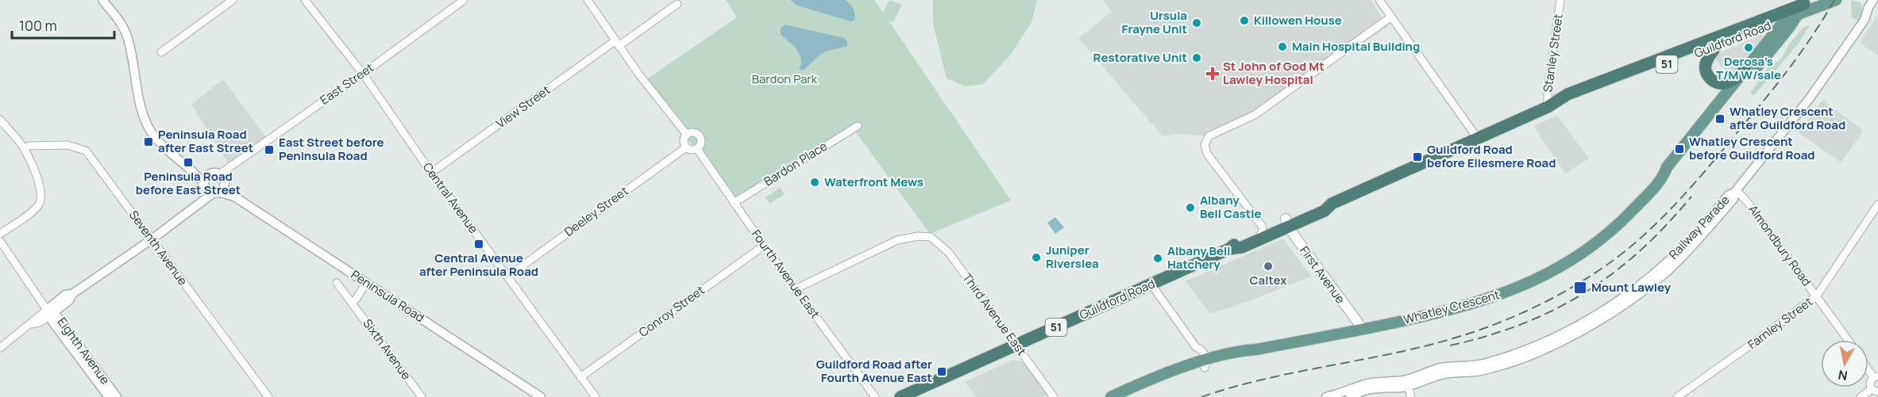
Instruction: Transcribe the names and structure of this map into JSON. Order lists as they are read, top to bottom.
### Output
{
  "streets": {
    "highway": ["Guildford Road", "51"],
    "main road": ["First Avenue", "Whatley Crescent"],
    "street": [
      "Stanley Street",
      "East Street",
      "View Street",
      "Bardon Place",
      "Central Avenue",
      "Deeley Street",
      "Railway Parade",
      "Almondbury Road",
      "Seventh Avenue",
      "Fourth Avenue East",
      "Peninsula Road",
      "Conroy Street",
      "Third Avenue East",
      "Farnley Street",
      "Sixth Avenue",
      "Eighth Avenue"
    ]
  },
  "crossings": [
    ["Guildford Road", "Stanley Street"],
    ["Guildford Road", "First Avenue"],
    ["Guildford Road", "Whatley Crescent"],
    ["Guildford Road", "Third Avenue East"],
    ["East Street", "Central Avenue"],
    ["East Street", "Peninsula Road"],
    ["View Street", "Central Avenue"],
    ["Bardon Place", "Fourth Avenue East"],
    ["Central Avenue", "Deeley Street"],
    ["Central Avenue", "Conroy Street"],
    ["Deeley Street", "Fourth Avenue East"],
    ["Railway Parade", "Almondbury Road"],
    ["Almondbury Road", "Farnley Street"],
    ["Fourth Avenue East", "Conroy Street"],
    ["Fourth Avenue East", "Third Avenue East"],
    ["First Avenue", "Whatley Crescent"]
  ],
  "parks": ["Bardon Park"],
  "places": {
    "other": [
      "Killowen House",
      "Ursula Frayne Unit",
      "Main Hospital Building",
      "Derosa’s T/M W/sale",
      "Restorative Unit",
      "Waterfront Mews",
      "Albany Bell Castle",
      "Juniper Riverslea",
      "Albany Bell Hatchery",
      "Caltex"
    ],
    "health": ["St John of God Mt Lawley Hospital"],
    "transit": [
      "Whatley Crescent after Guildford Road",
      "Peninsula Road after East Street",
      "Whatley Crescent before Guildford Road",
      "East Street before Peninsula Road",
      "Guildford Road before Ellesmere Road",
      "Peninsula Road before East Street",
      "Central Avenue after Peninsula Road",
      "Mount Lawley",
      "Guildford Road after Fourth Avenue East"
    ]
  },
  "scale_bar": "100 m",
  "north": "bottom"
}
